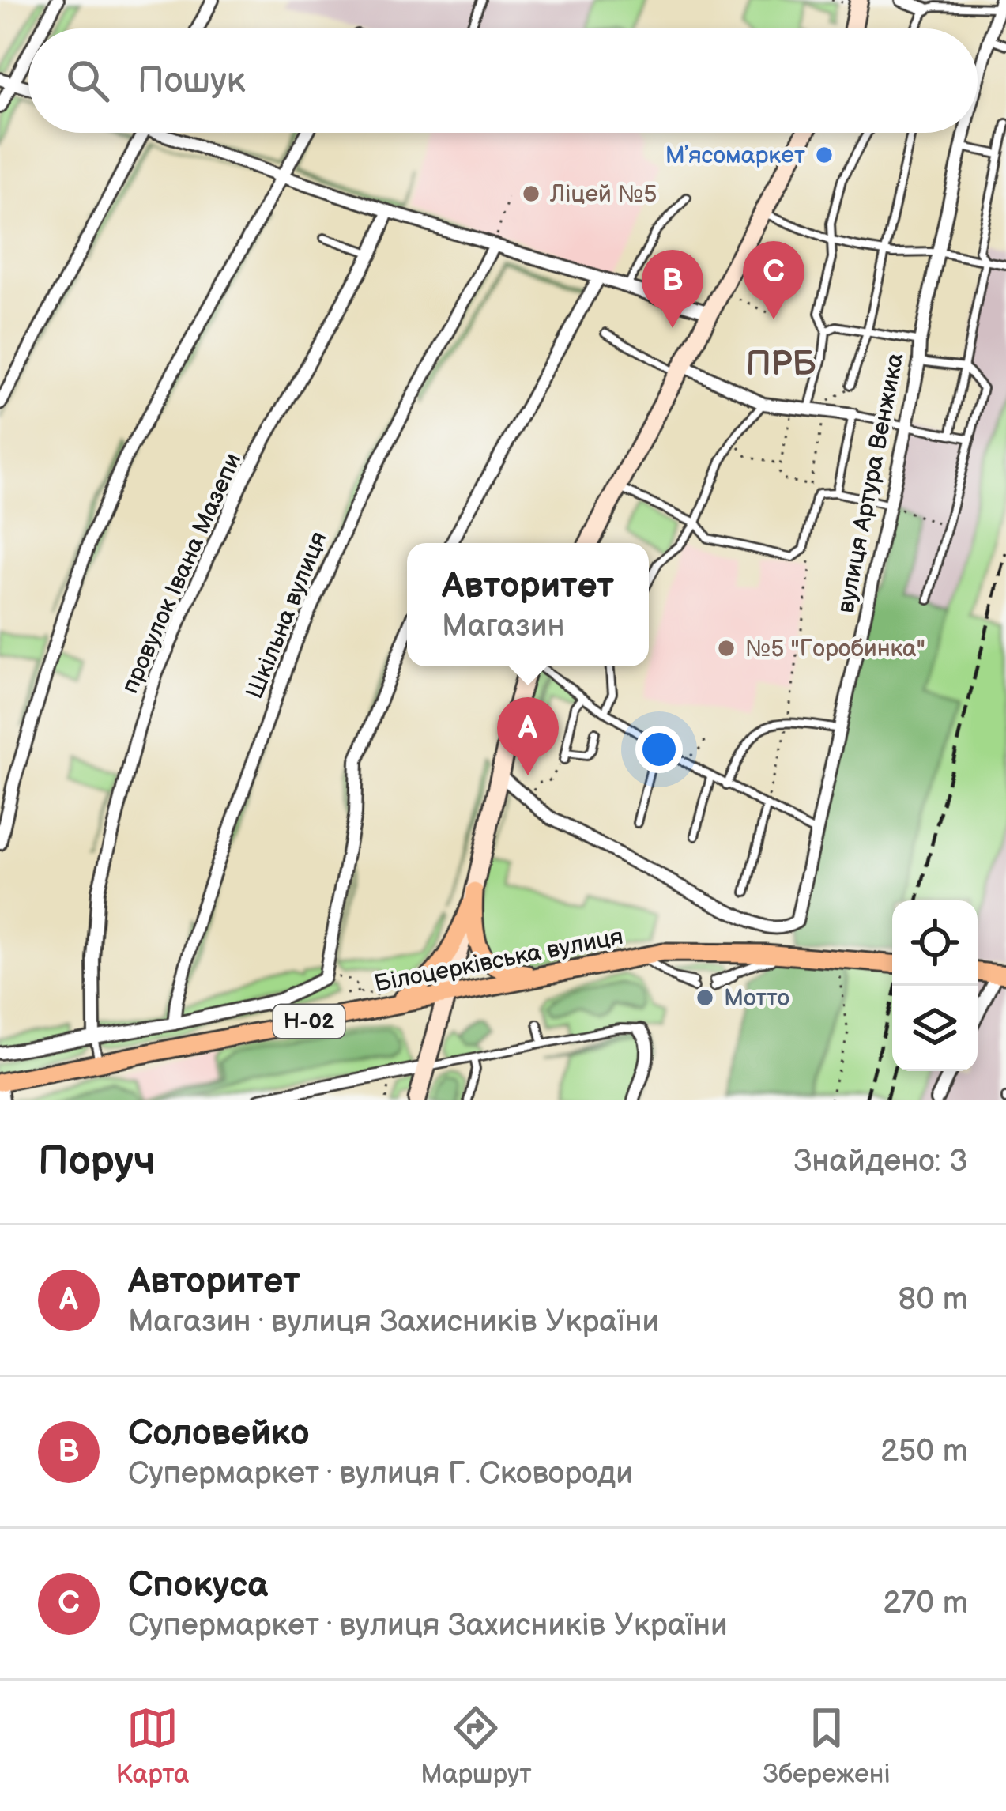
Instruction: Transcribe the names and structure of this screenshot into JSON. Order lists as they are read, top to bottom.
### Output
{
  "streets": {
    "main road": ["Білоцерківська вулиця", "Н-02"],
    "street": ["вулиця Артура Венжика", "провулок Івана Мазепи", "Шкільна вулиця"]
  },
  "districts": ["ПРБ"],
  "places": [
    "Мʼясомаркет",
    "Ліцей №5",
    "№5 \"Горобинка\"",
    "Мотто"
  ],
  "page": {
    "search": "Пошук",
    "pins": ["C", "B", "A"],
    "popup": ["Авторитет", "Магазин"],
    "heading": ["Поруч", "Знайдено: 3"],
    "list": [
      {
        "mark": "A",
        "name": "Авторитет",
        "note": "Магазин · вулиця Захисників України",
        "value": "80 m"
      },
      {
        "mark": "B",
        "name": "Соловейко",
        "note": "Супермаркет · вулиця Г. Сковороди",
        "value": "250 m"
      },
      {
        "mark": "C",
        "name": "Спокуса",
        "note": "Супермаркет · вулиця Захисників України",
        "value": "270 m"
      }
    ],
    "nav": ["Карта", "Маршрут", "Збережені"]
  }
}
